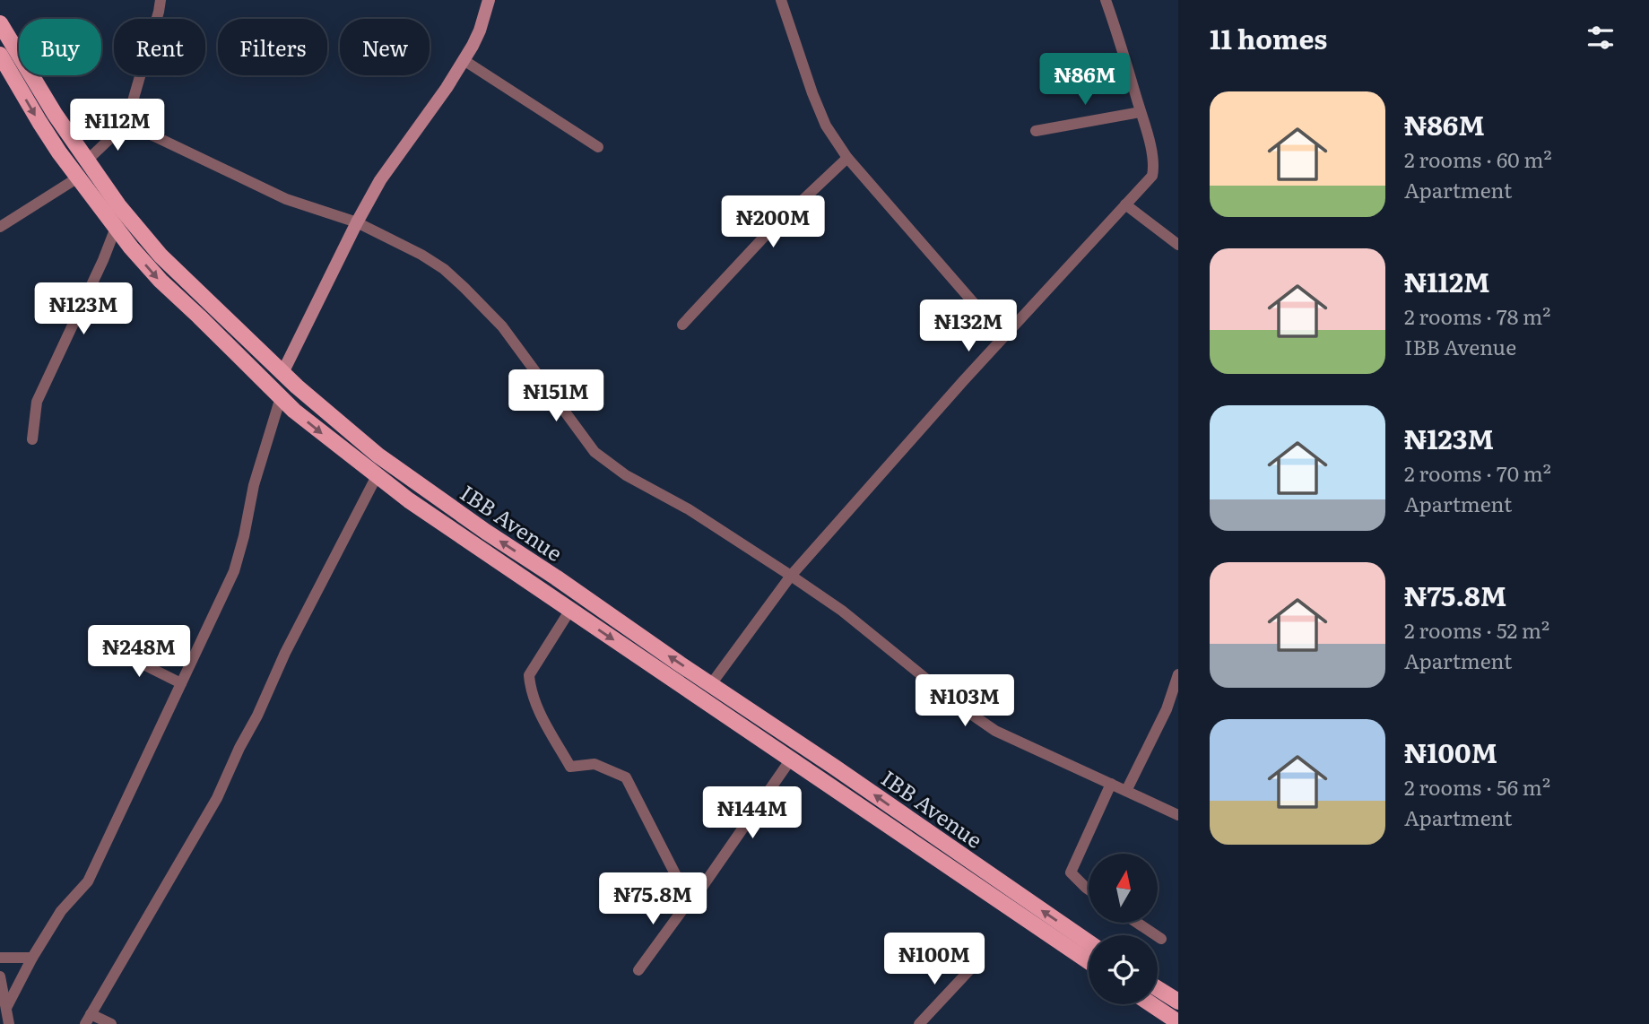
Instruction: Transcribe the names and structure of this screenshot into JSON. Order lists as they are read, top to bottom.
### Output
{
  "streets": {
    "main road": ["IBB Avenue"]
  },
  "north": "top",
  "page": {
    "heading": "11 homes",
    "chip": [
      "Buy",
      "Rent",
      "Filters",
      "New"
    ],
    "price": [
      "₦86M",
      "₦112M",
      "₦200M",
      "₦123M",
      "₦132M",
      "₦151M",
      "₦248M",
      "₦103M",
      "₦144M",
      "₦75.8M",
      "₦100M"
    ],
    "list": [
      {
        "name": "₦86M",
        "note": "2 rooms · 60 m² · Apartment"
      },
      {
        "name": "₦112M",
        "note": "2 rooms · 78 m² · IBB Avenue"
      },
      {
        "name": "₦123M",
        "note": "2 rooms · 70 m² · Apartment"
      },
      {
        "name": "₦75.8M",
        "note": "2 rooms · 52 m² · Apartment"
      },
      {
        "name": "₦100M",
        "note": "2 rooms · 56 m² · Apartment"
      }
    ]
  }
}
